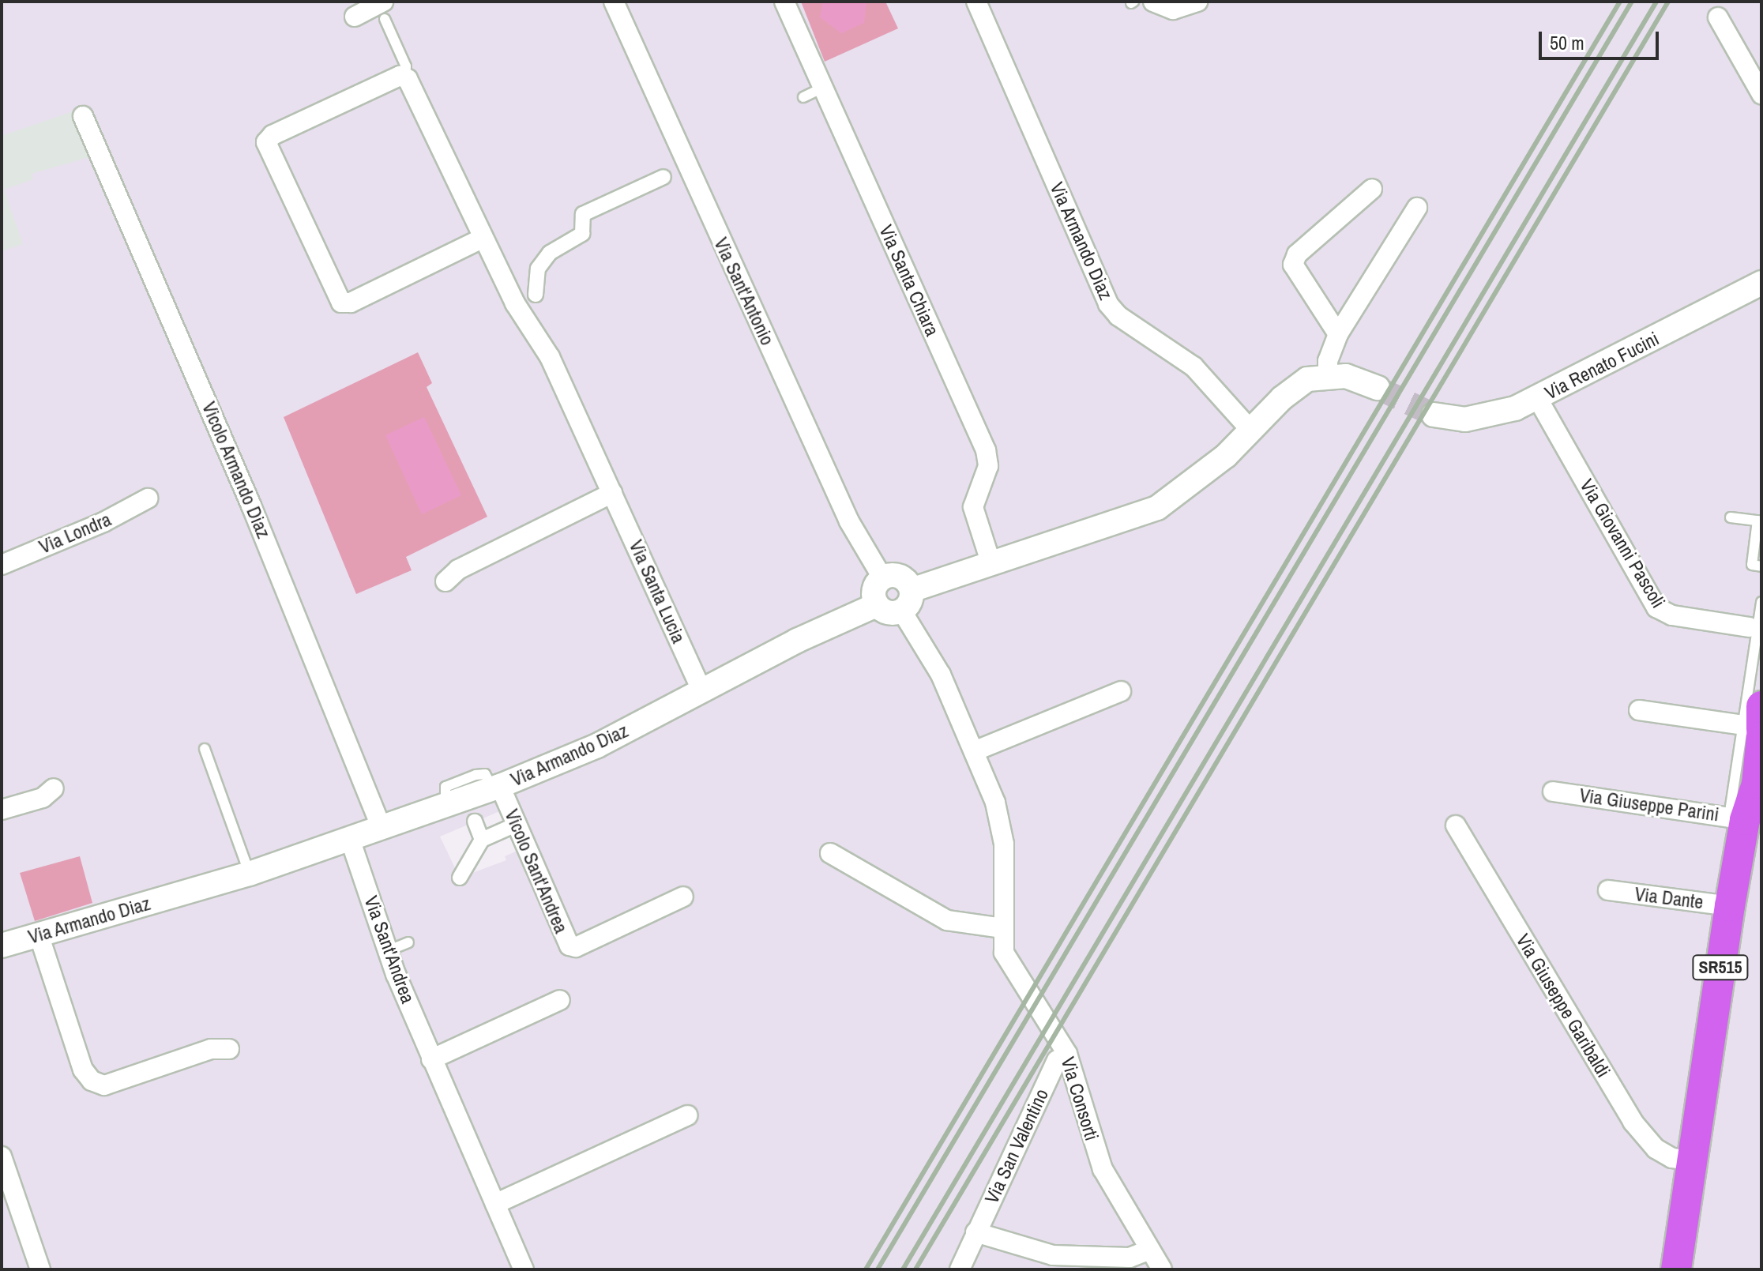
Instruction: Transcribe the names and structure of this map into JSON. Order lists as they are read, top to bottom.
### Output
{
  "streets": {
    "main road": ["SR515"],
    "street": [
      "Via Armando Diaz",
      "Via Santa Chiara",
      "Via Sant'Antonio",
      "Via Renato Fucini",
      "Vicolo Armando Diaz",
      "Via Londra",
      "Via Giovanni Pascoli",
      "Via Santa Lucia",
      "Via Giuseppe Parini",
      "Vicolo Sant'Andrea",
      "Via Dante",
      "Via Sant'Andrea",
      "Via Giuseppe Garibaldi",
      "Via Consorti",
      "Via San Valentino"
    ]
  },
  "crossings": [
    ["Via Armando Diaz", "Via Sant'Antonio"],
    ["Via Armando Diaz", "Vicolo Armando Diaz"],
    ["Via Armando Diaz", "Via Santa Lucia"],
    ["Via Armando Diaz", "Vicolo Sant'Andrea"],
    ["Via Armando Diaz", "Via Sant'Andrea"],
    ["Via Armando Diaz", "Via Consorti"],
    ["Via Sant'Antonio", "Via Consorti"],
    ["Via Renato Fucini", "Via Giovanni Pascoli"],
    ["Via Giuseppe Parini", "SR515"],
    ["Via Dante", "SR515"],
    ["SR515", "Via Giuseppe Garibaldi"]
  ],
  "scale_bar": "50 m"
}
